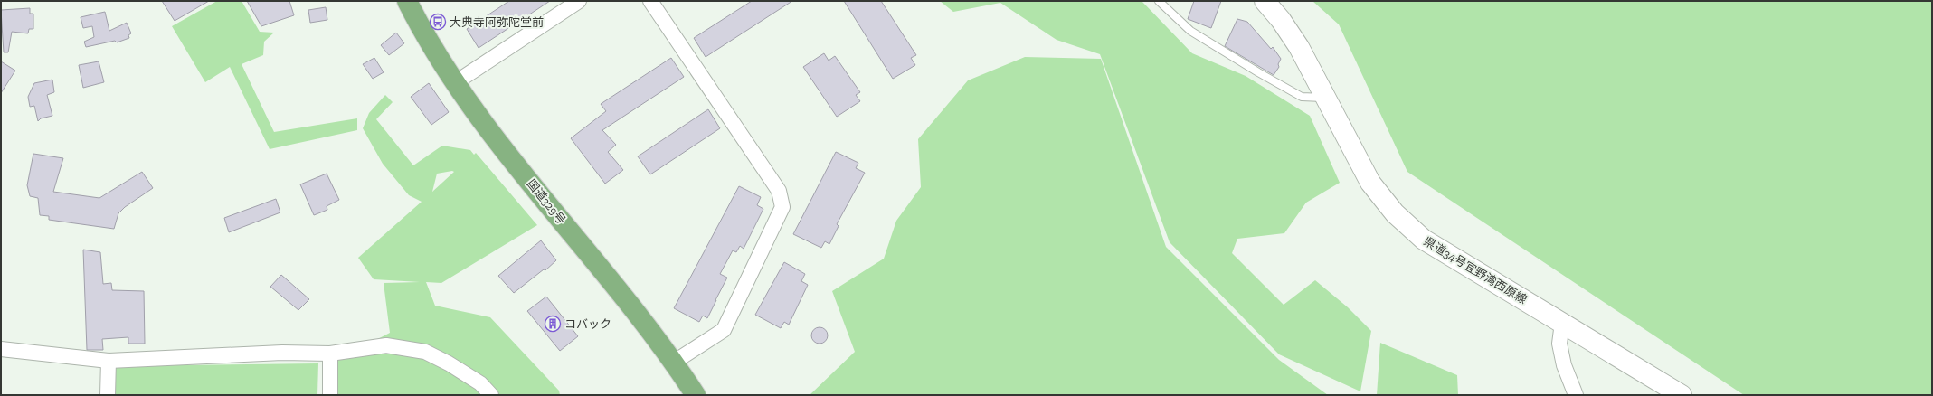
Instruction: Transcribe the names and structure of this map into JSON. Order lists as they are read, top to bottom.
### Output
{
  "streets": {
    "highway": ["国道329号"],
    "main road": ["県道34号宜野湾西原線"]
  },
  "places": {
    "bus stop": ["大典寺阿弥陀堂前"],
    "building": ["コバック"]
  }
}
